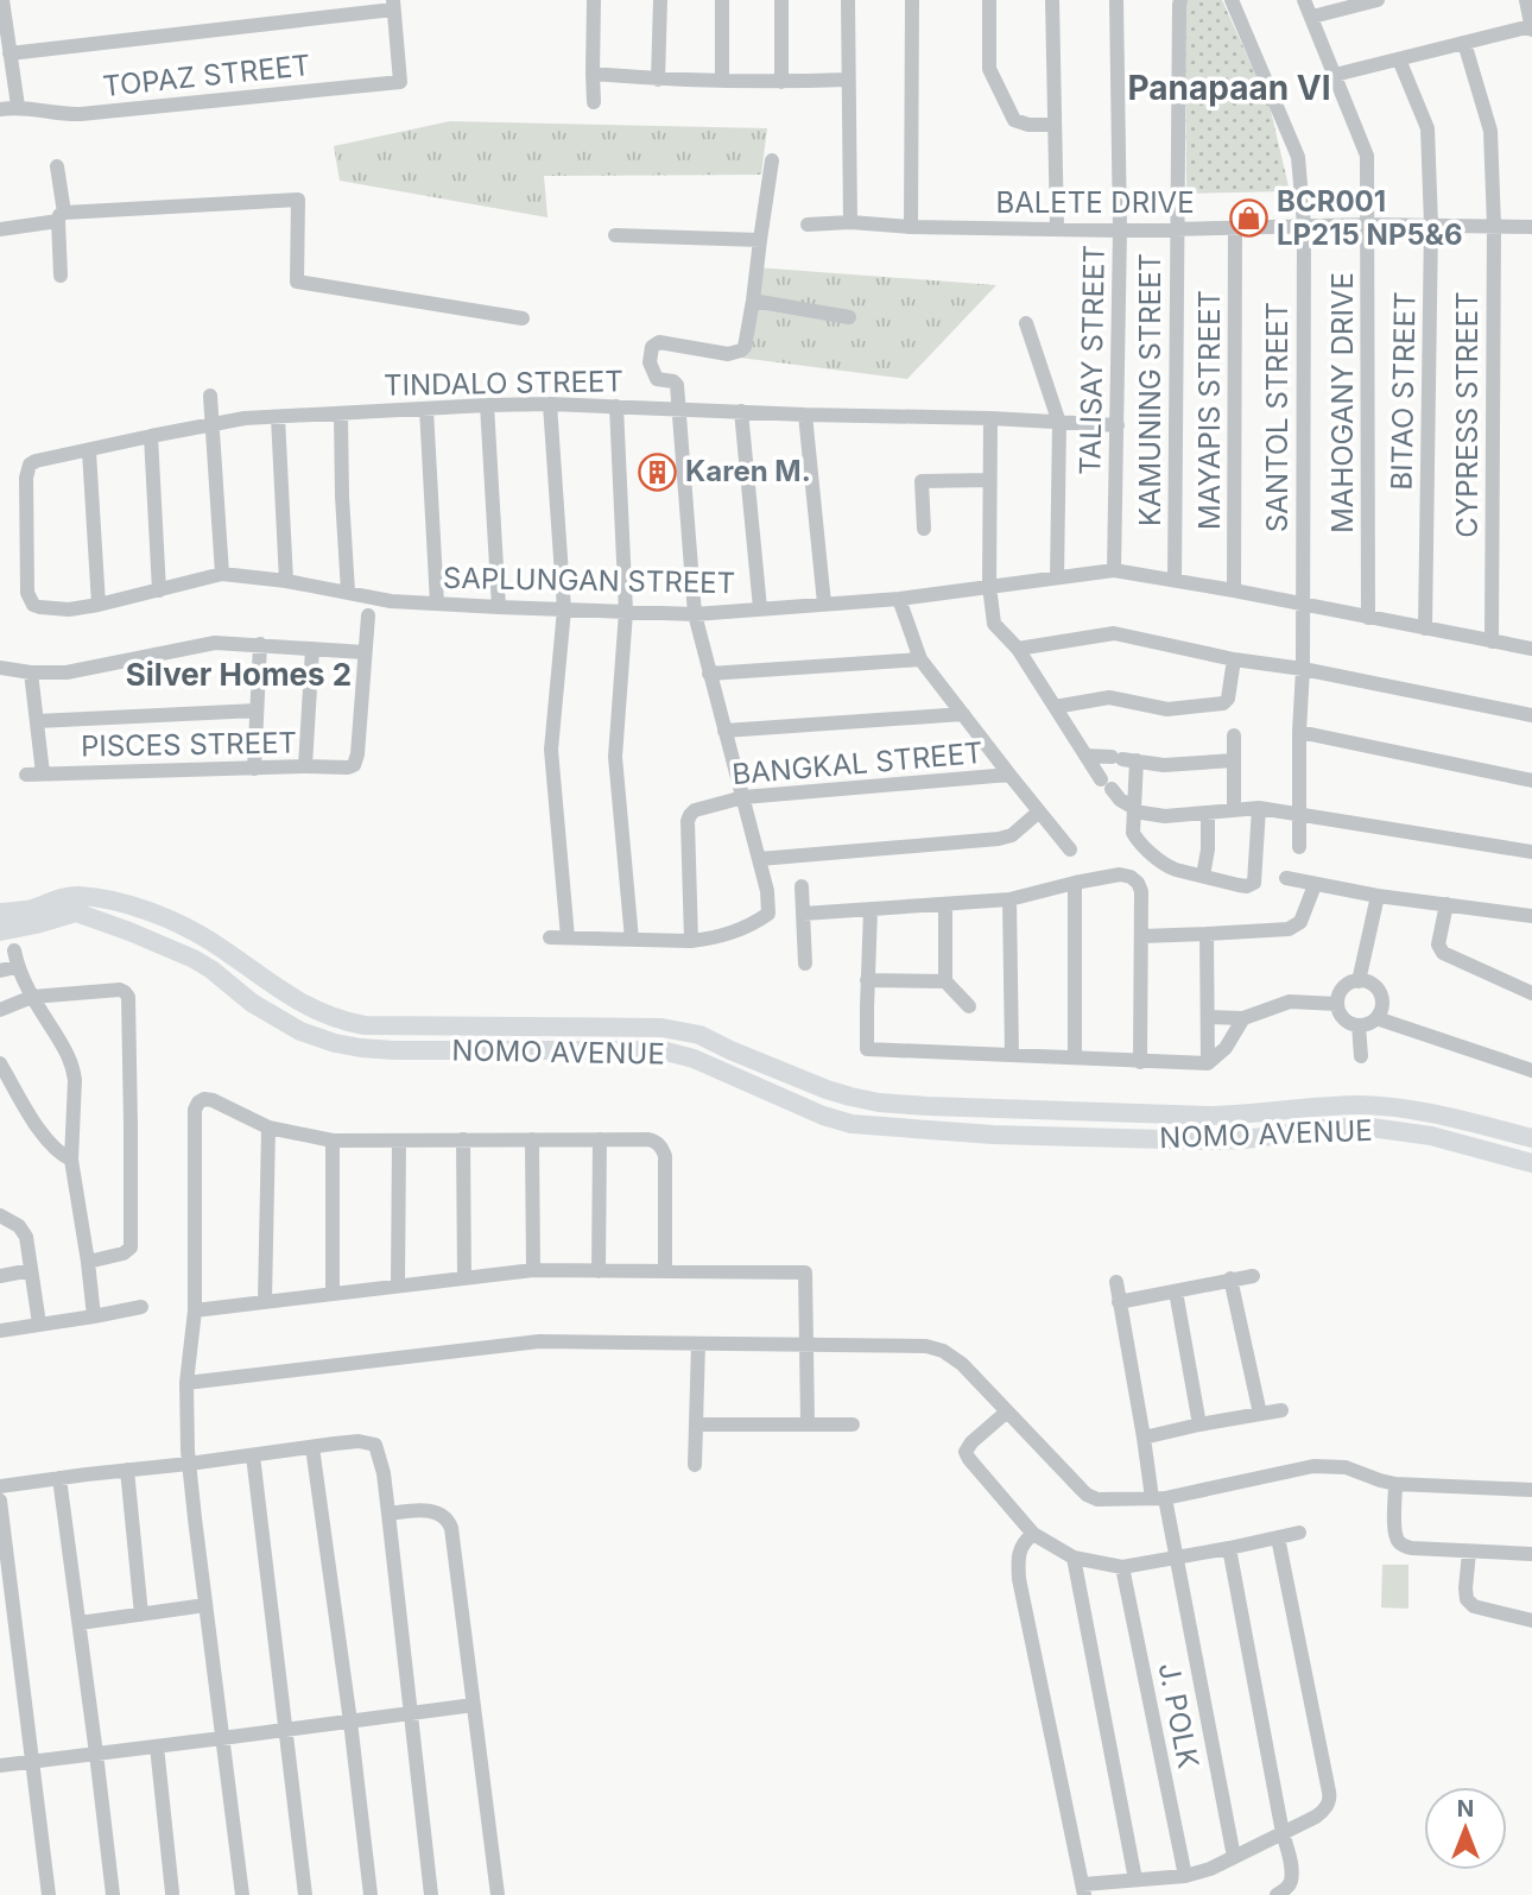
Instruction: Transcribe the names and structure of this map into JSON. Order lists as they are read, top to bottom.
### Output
{
  "streets": {
    "main road": ["NOMO AVENUE"],
    "street": [
      "TOPAZ STREET",
      "BALETE DRIVE",
      "TALISAY STREET",
      "TINDALO STREET",
      "KAMUNING STREET",
      "BITAO STREET",
      "MAHOGANY DRIVE",
      "MAYAPIS STREET",
      "CYPRESS STREET",
      "SANTOL STREET",
      "SAPLUNGAN STREET",
      "PISCES STREET",
      "BANGKAL STREET",
      "J. POLK"
    ]
  },
  "crossings": [
    ["BALETE DRIVE", "TALISAY STREET"],
    ["BALETE DRIVE", "KAMUNING STREET"],
    ["BALETE DRIVE", "BITAO STREET"],
    ["BALETE DRIVE", "MAHOGANY DRIVE"],
    ["BALETE DRIVE", "MAYAPIS STREET"],
    ["BALETE DRIVE", "CYPRESS STREET"],
    ["BALETE DRIVE", "SANTOL STREET"],
    ["TALISAY STREET", "TINDALO STREET"],
    ["TALISAY STREET", "SAPLUNGAN STREET"],
    ["TINDALO STREET", "SAPLUNGAN STREET"],
    ["KAMUNING STREET", "SAPLUNGAN STREET"],
    ["BITAO STREET", "SAPLUNGAN STREET"],
    ["MAHOGANY DRIVE", "SAPLUNGAN STREET"],
    ["MAYAPIS STREET", "SAPLUNGAN STREET"],
    ["CYPRESS STREET", "SAPLUNGAN STREET"],
    ["SANTOL STREET", "SAPLUNGAN STREET"]
  ],
  "districts": ["Panapaan VI", "Silver Homes 2"],
  "places": {
    "shop": ["BCR001 LP215 NP5&6"],
    "building": ["Karen M."]
  },
  "north": "top"
}
